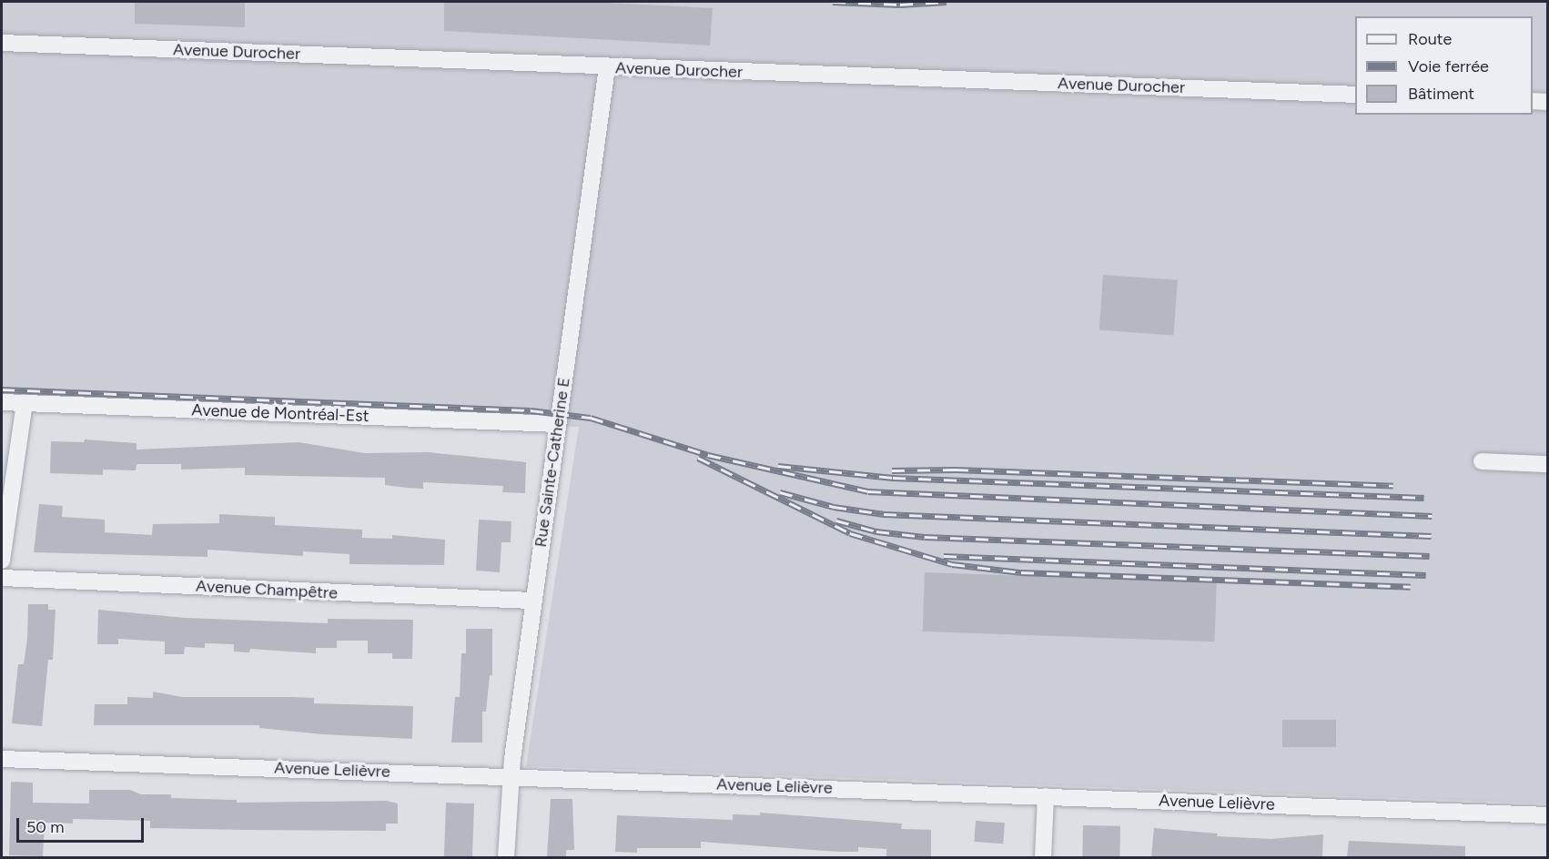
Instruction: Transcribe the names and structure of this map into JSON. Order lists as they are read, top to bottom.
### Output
{
  "streets": {
    "street": [
      "Avenue Durocher",
      "Avenue de Montréal-Est",
      "Rue Sainte-Catherine E",
      "Avenue Champêtre",
      "Avenue Lelièvre"
    ]
  },
  "crossings": [
    ["Avenue Durocher", "Rue Sainte-Catherine E"],
    ["Avenue de Montréal-Est", "Rue Sainte-Catherine E"],
    ["Rue Sainte-Catherine E", "Avenue Champêtre"],
    ["Rue Sainte-Catherine E", "Avenue Lelièvre"]
  ],
  "legend": ["Route", "Voie ferrée", "Bâtiment"],
  "scale_bar": "50 m"
}
